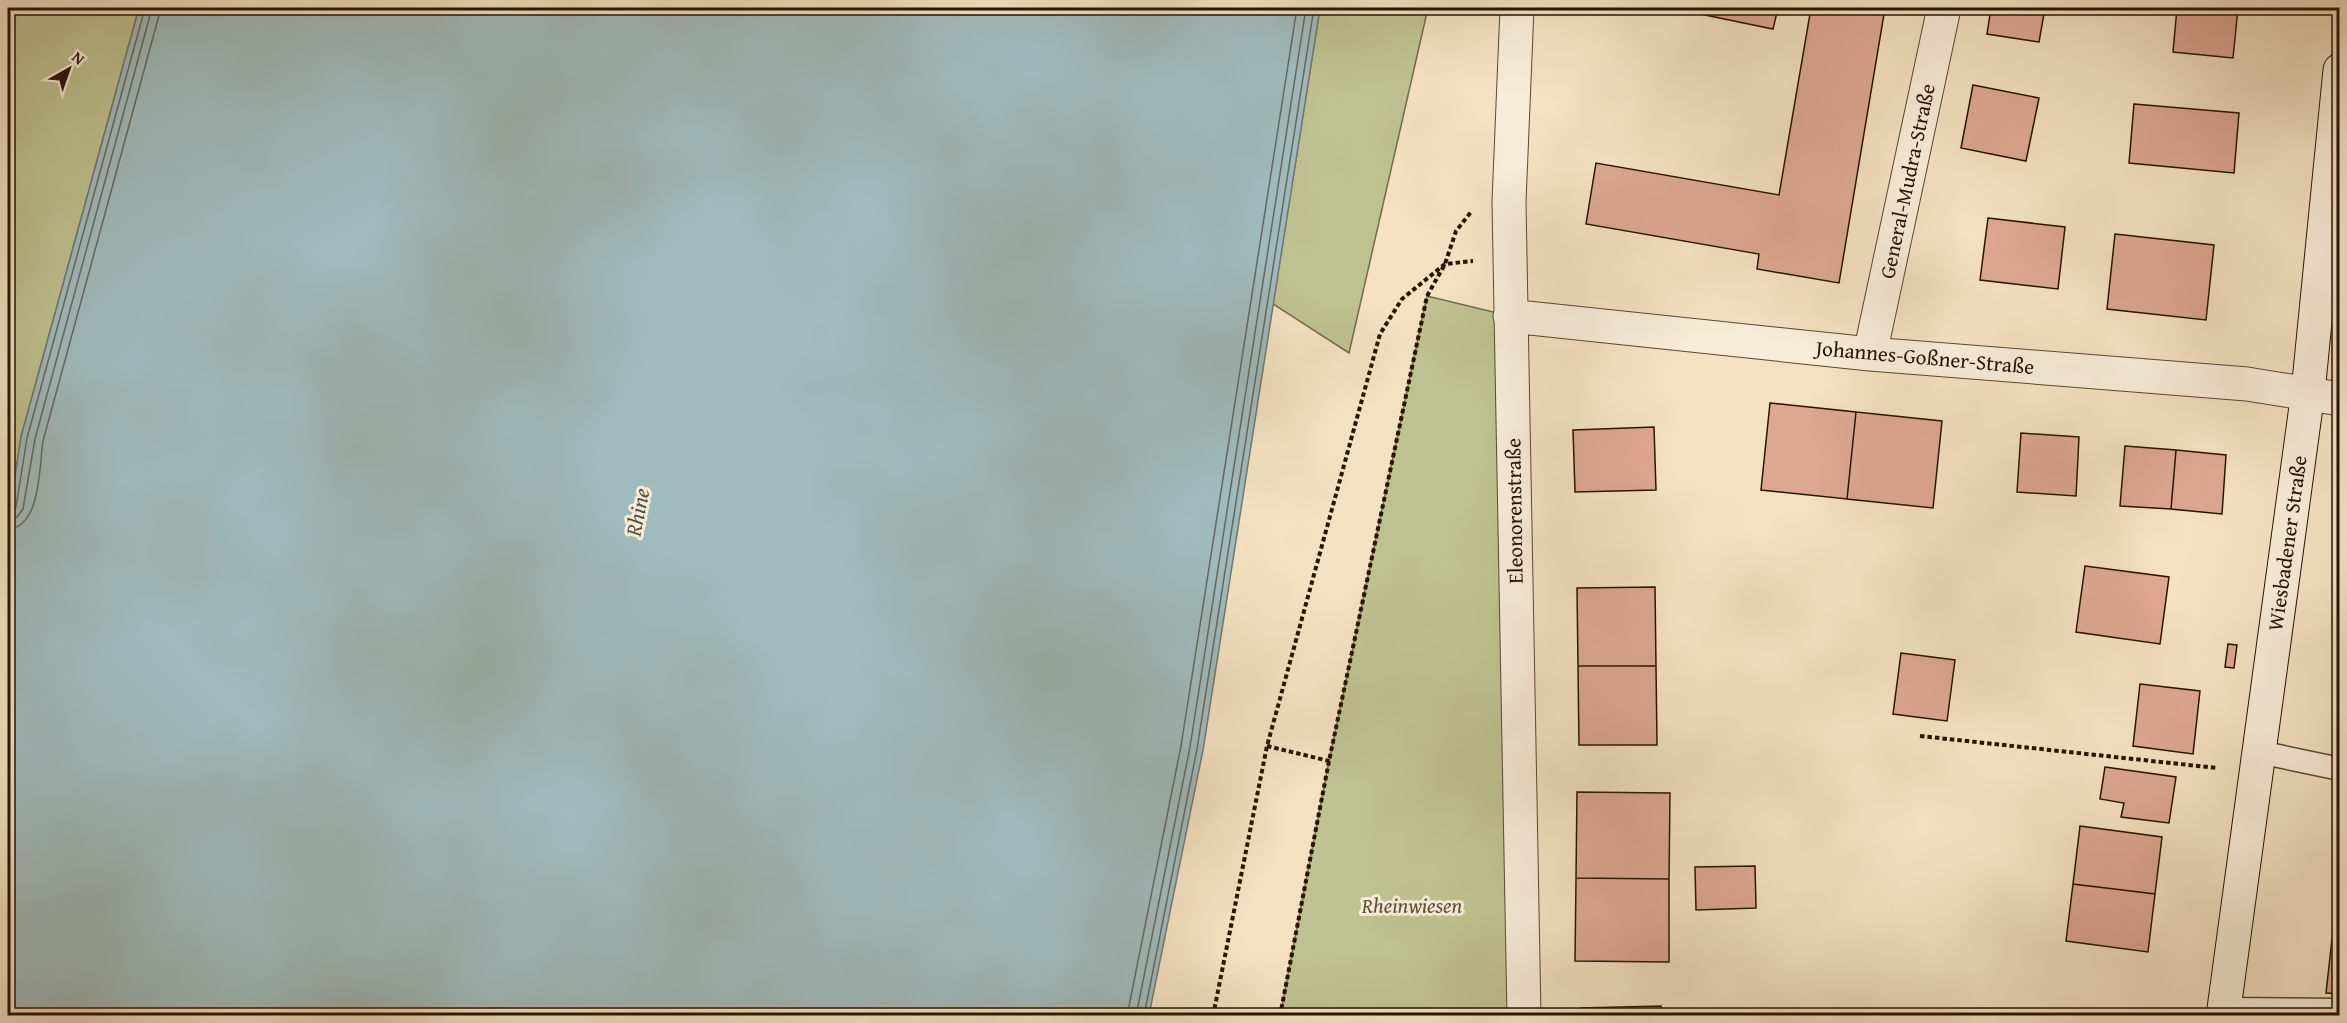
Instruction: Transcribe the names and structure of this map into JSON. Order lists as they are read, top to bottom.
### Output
{
  "streets": {
    "street": [
      "General-Mudra-Straße",
      "Johannes-Goßner-Straße",
      "Eleonorenstraße",
      "Wiesbadener Straße"
    ]
  },
  "crossings": [
    ["General-Mudra-Straße", "Johannes-Goßner-Straße"],
    ["Johannes-Goßner-Straße", "Eleonorenstraße"],
    ["Johannes-Goßner-Straße", "Wiesbadener Straße"]
  ],
  "water": ["Rhine"],
  "parks": ["Rheinwiesen"],
  "north": "top right"
}
